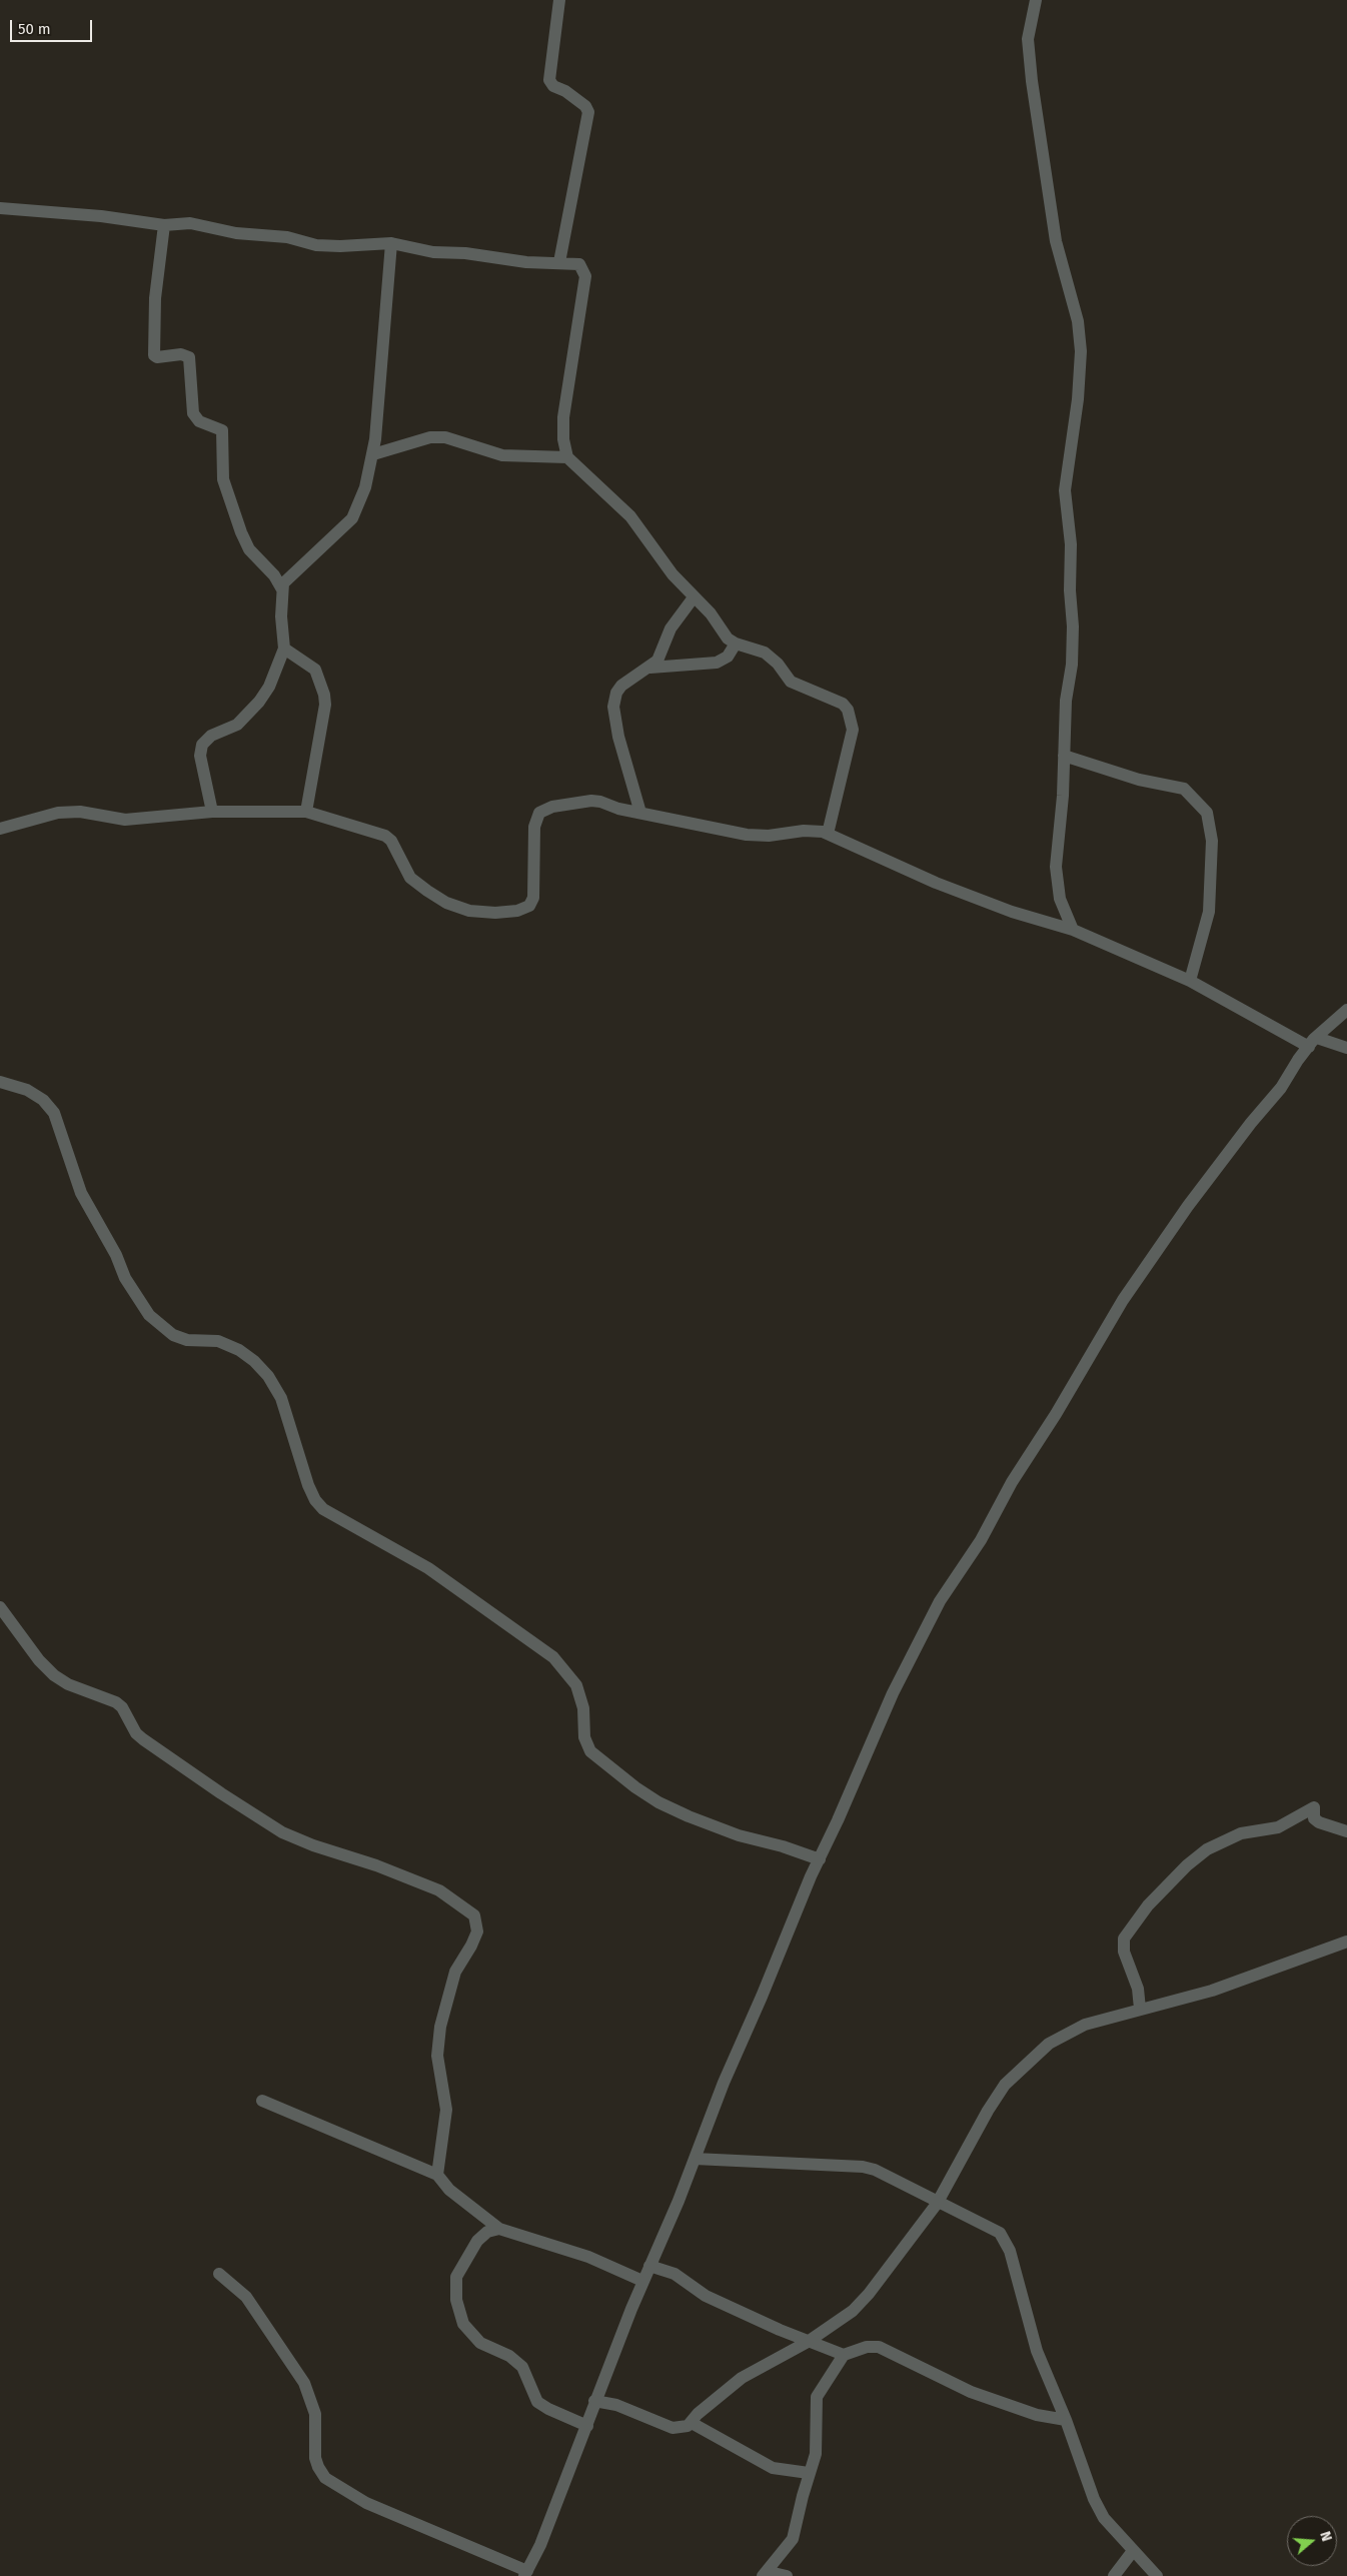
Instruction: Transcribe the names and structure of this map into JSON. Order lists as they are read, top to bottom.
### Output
{
  "scale_bar": "50 m",
  "north": "right"
}
